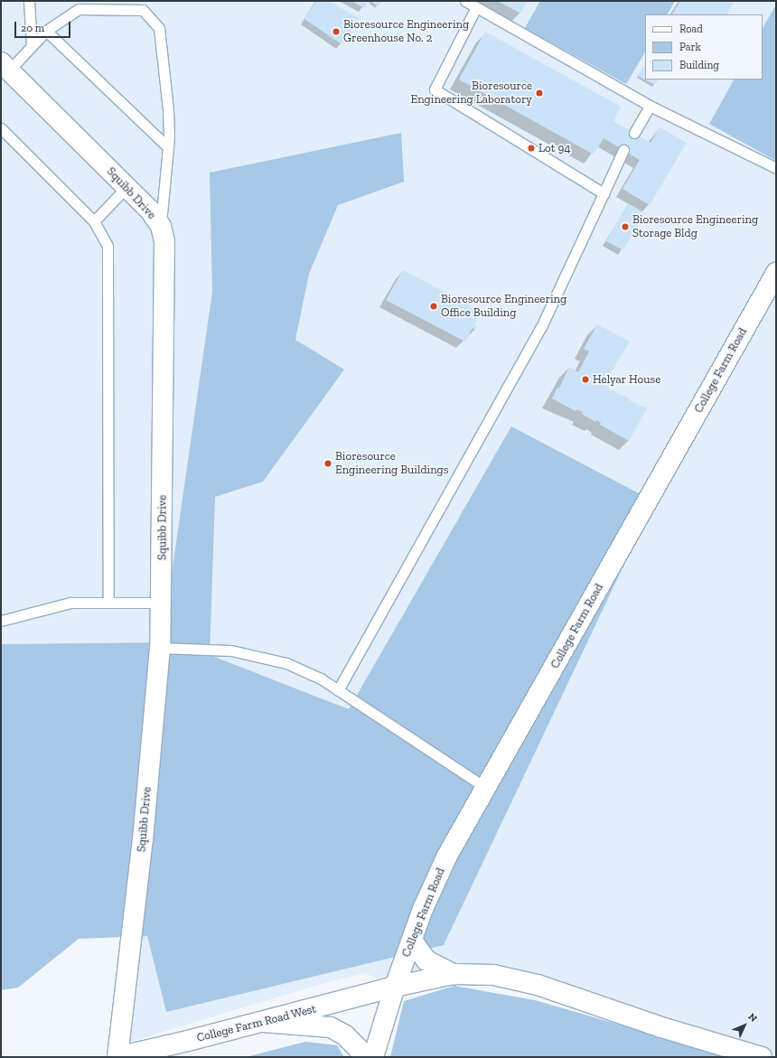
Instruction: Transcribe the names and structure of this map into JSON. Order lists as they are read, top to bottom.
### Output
{
  "streets": {
    "main road": ["Squibb Drive", "College Farm Road", "College Farm Road West"]
  },
  "crossings": [
    ["Squibb Drive", "College Farm Road West"],
    ["College Farm Road", "College Farm Road West"]
  ],
  "places": [
    "Bioresource Engineering Greenhouse No. 2",
    "Bioresource Engineering Laboratory",
    "Lot 94",
    "Bioresource Engineering Storage Bldg",
    "Bioresource Engineering Office Building",
    "Helyar House",
    "Bioresource Engineering Buildings"
  ],
  "legend": ["Road", "Park", "Building"],
  "scale_bar": "20 m",
  "north": "top right"
}
